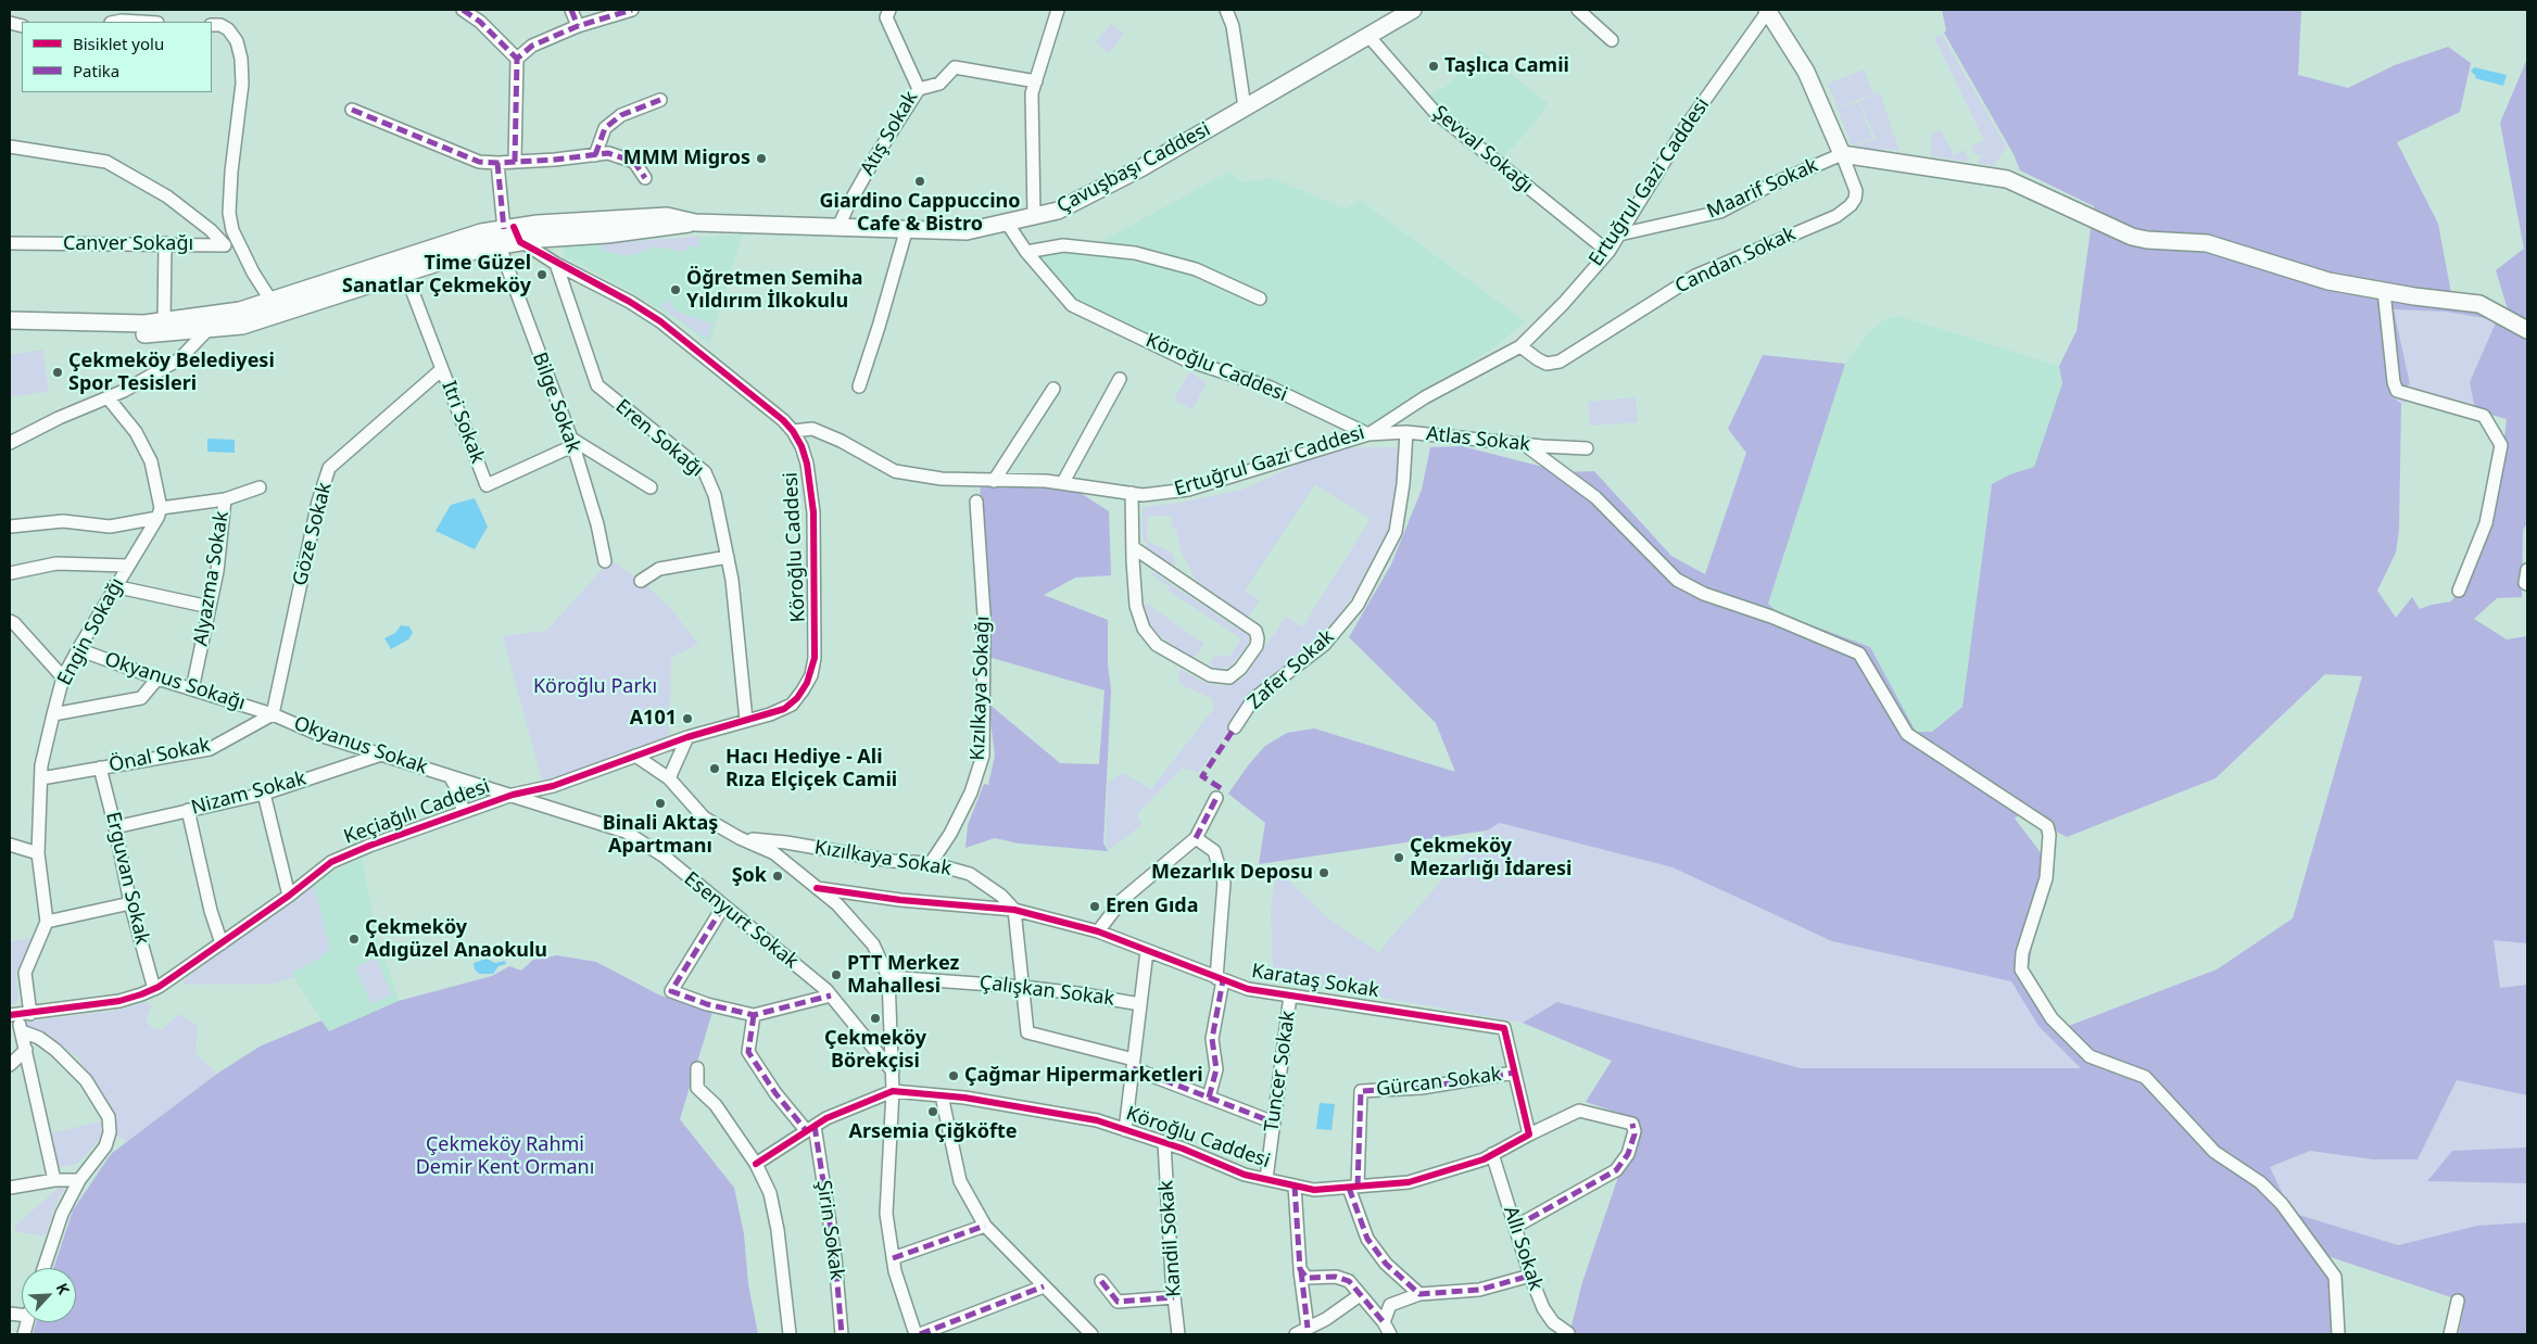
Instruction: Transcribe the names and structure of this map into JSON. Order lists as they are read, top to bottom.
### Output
{
  "streets": {
    "main road": ["Çavuşbaşı Caddesi"],
    "street": [
      "Atış Sokak",
      "Şevval Sokağı",
      "Ertuğrul Gazi Caddesi",
      "Maarif Sokak",
      "Canver Sokağı",
      "Candan Sokak",
      "Köroğlu Caddesi",
      "Bilge Sokak",
      "Itri Sokak",
      "Eren Sokağı",
      "Atlas Sokak",
      "Göze Sokak",
      "Alyazma Sokak",
      "Engin Sokağı",
      "Zafer Sokak",
      "Okyanus Sokağı",
      "Kızılkaya Sokağı",
      "Okyanus Sokak",
      "Önal Sokak",
      "Nizam Sokak",
      "Keçiağılı Caddesi",
      "Kızılkaya Sokak",
      "Erguvan Sokak",
      "Esenyurt Sokak",
      "Karataş Sokak",
      "Çalışkan Sokak",
      "Tuncer Sokak",
      "Gürcan Sokak",
      "Şirin Sokak",
      "Kandil Sokak",
      "Allı Sokak"
    ]
  },
  "crossings": [
    ["Atış Sokak", "Çavuşbaşı Caddesi"],
    ["Şevval Sokağı", "Çavuşbaşı Caddesi"],
    ["Şevval Sokağı", "Ertuğrul Gazi Caddesi"],
    ["Çavuşbaşı Caddesi", "Köroğlu Caddesi"],
    ["Çavuşbaşı Caddesi", "Bilge Sokak"],
    ["Çavuşbaşı Caddesi", "Itri Sokak"],
    ["Ertuğrul Gazi Caddesi", "Maarif Sokak"],
    ["Ertuğrul Gazi Caddesi", "Candan Sokak"],
    ["Ertuğrul Gazi Caddesi", "Köroğlu Caddesi"],
    ["Ertuğrul Gazi Caddesi", "Atlas Sokak"],
    ["Maarif Sokak", "Candan Sokak"],
    ["Köroğlu Caddesi", "Eren Sokağı"],
    ["Köroğlu Caddesi", "Atlas Sokak"],
    ["Köroğlu Caddesi", "Keçiağılı Caddesi"],
    ["Köroğlu Caddesi", "Tuncer Sokak"],
    ["Köroğlu Caddesi", "Gürcan Sokak"],
    ["Köroğlu Caddesi", "Şirin Sokak"],
    ["Köroğlu Caddesi", "Kandil Sokak"],
    ["Köroğlu Caddesi", "Allı Sokak"],
    ["Bilge Sokak", "Itri Sokak"],
    ["Itri Sokak", "Göze Sokak"],
    ["Atlas Sokak", "Zafer Sokak"],
    ["Göze Sokak", "Okyanus Sokağı"],
    ["Göze Sokak", "Okyanus Sokak"],
    ["Göze Sokak", "Önal Sokak"],
    ["Alyazma Sokak", "Engin Sokağı"],
    ["Alyazma Sokak", "Okyanus Sokağı"],
    ["Engin Sokağı", "Okyanus Sokağı"],
    ["Engin Sokağı", "Önal Sokak"],
    ["Okyanus Sokağı", "Okyanus Sokak"],
    ["Okyanus Sokağı", "Önal Sokak"],
    ["Kızılkaya Sokağı", "Kızılkaya Sokak"],
    ["Okyanus Sokak", "Önal Sokak"],
    ["Okyanus Sokak", "Nizam Sokak"],
    ["Önal Sokak", "Erguvan Sokak"],
    ["Nizam Sokak", "Erguvan Sokak"],
    ["Keçiağılı Caddesi", "Erguvan Sokak"],
    ["Keçiağılı Caddesi", "Esenyurt Sokak"],
    ["Karataş Sokak", "Tuncer Sokak"],
    ["Karataş Sokak", "Gürcan Sokak"]
  ],
  "parks": ["Köroğlu Parkı", "Çekmeköy Rahmi Demir Kent Ormanı"],
  "places": [
    "Taşlıca Camii",
    "MMM Migros",
    "Giardino Cappuccino Cafe & Bistro",
    "Time Güzel Sanatlar Çekmeköy",
    "Öğretmen Semiha Yıldırım İlkokulu",
    "Çekmeköy Belediyesi Spor Tesisleri",
    "A101",
    "Hacı Hediye - Ali Rıza Elçiçek Camii",
    "Binali Aktaş Apartmanı",
    "Çekmeköy Mezarlığı İdaresi",
    "Mezarlık Deposu",
    "Şok",
    "Eren Gıda",
    "Çekmeköy Adıgüzel Anaokulu",
    "PTT Merkez Mahallesi",
    "Çekmeköy Börekçisi",
    "Çağmar Hipermarketleri",
    "Arsemia Çiğköfte"
  ],
  "legend": ["Bisiklet yolu", "Patika"],
  "north": "top right"
}
